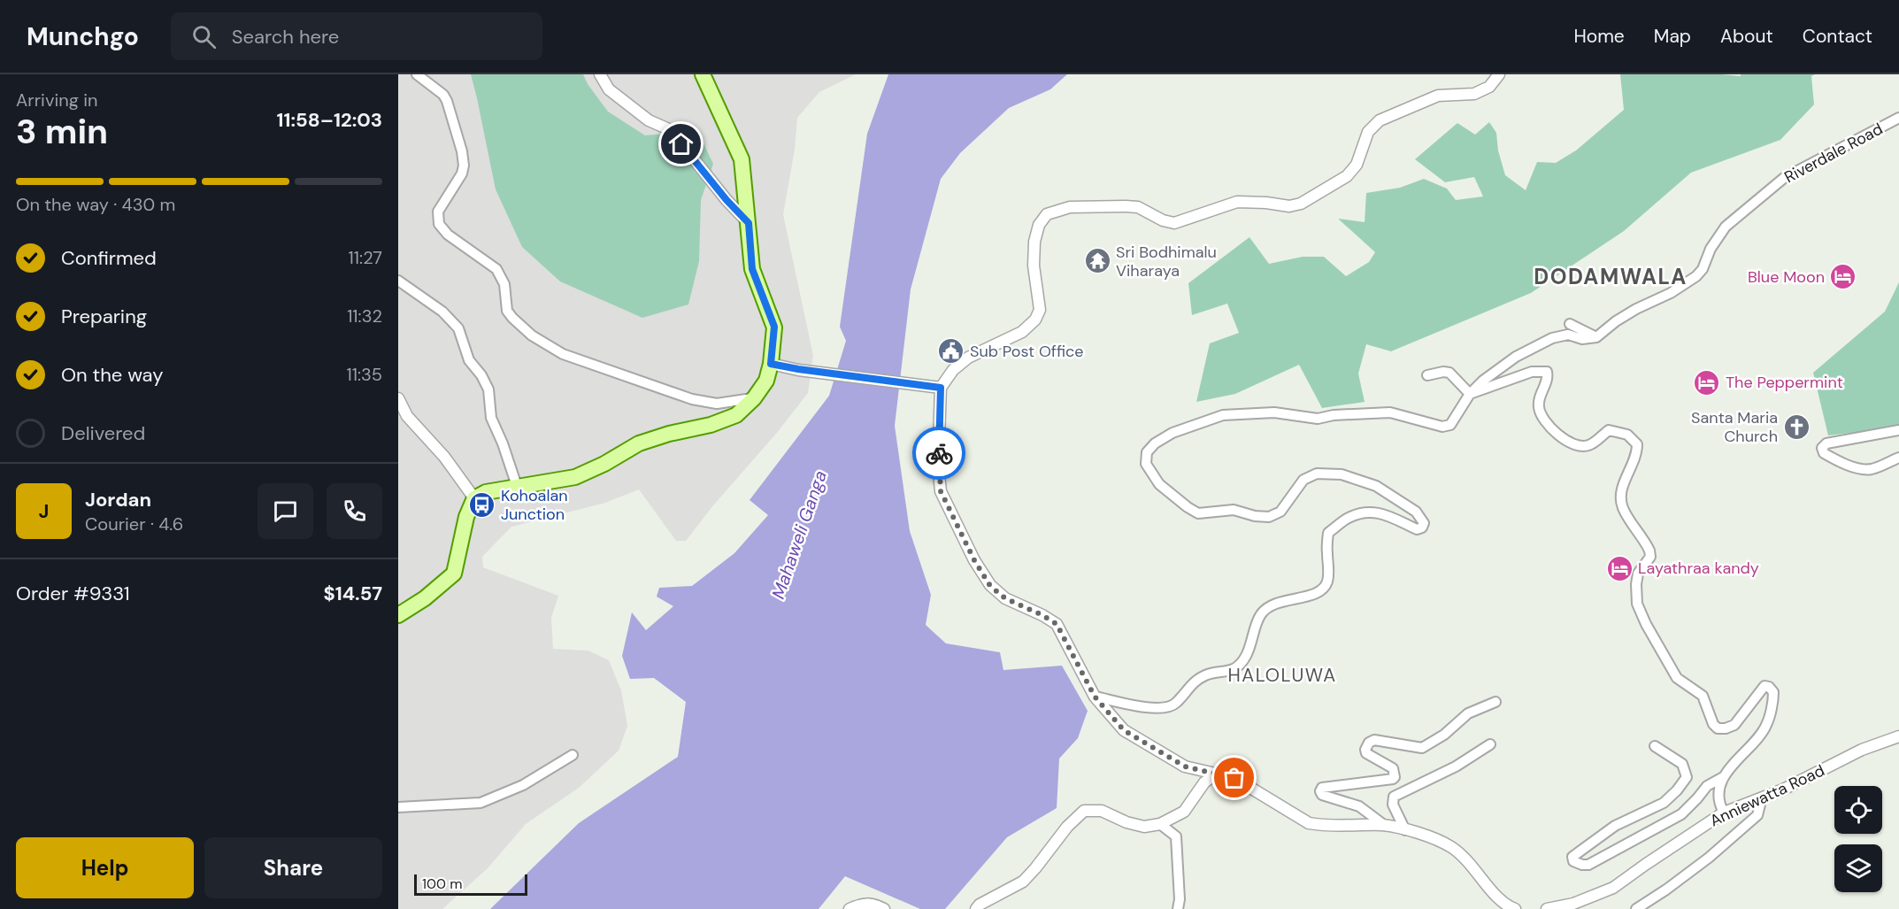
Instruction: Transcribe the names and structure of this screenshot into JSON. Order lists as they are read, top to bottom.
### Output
{
  "streets": {
    "street": ["Riverdale Road", "Anniewatta Road"]
  },
  "districts": ["DODAMWALA", "HALOLUWA"],
  "water": ["Mahaweli Ganga"],
  "places": {
    "temple": ["Sri Bodhimalu Viharaya"],
    "hotel": ["Blue Moon", "The Peppermint", "Layathraa kandy"],
    "public building": ["Sub Post Office"],
    "church": ["Santa Maria Church"],
    "bus stop": ["Kohoalan Junction"]
  },
  "scale_bar": "100 m",
  "page": {
    "header": "Munchgo",
    "search": "Search here",
    "nav": [
      "Home",
      "Map",
      "About",
      "Contact"
    ],
    "heading": ["3 min", "Arriving in", "11:58–12:03"],
    "panel": [
      "Jordan",
      "Courier · 4.6",
      "Order #9331",
      "$14.57"
    ],
    "bar": "On the way · 430 m",
    "list": [
      ["Confirmed", "11:27"],
      ["Preparing", "11:32"],
      ["On the way", "11:35"],
      "Delivered"
    ],
    "round": "J",
    "buttons": ["Help", "Share"],
    "scale": "100 m"
  }
}
